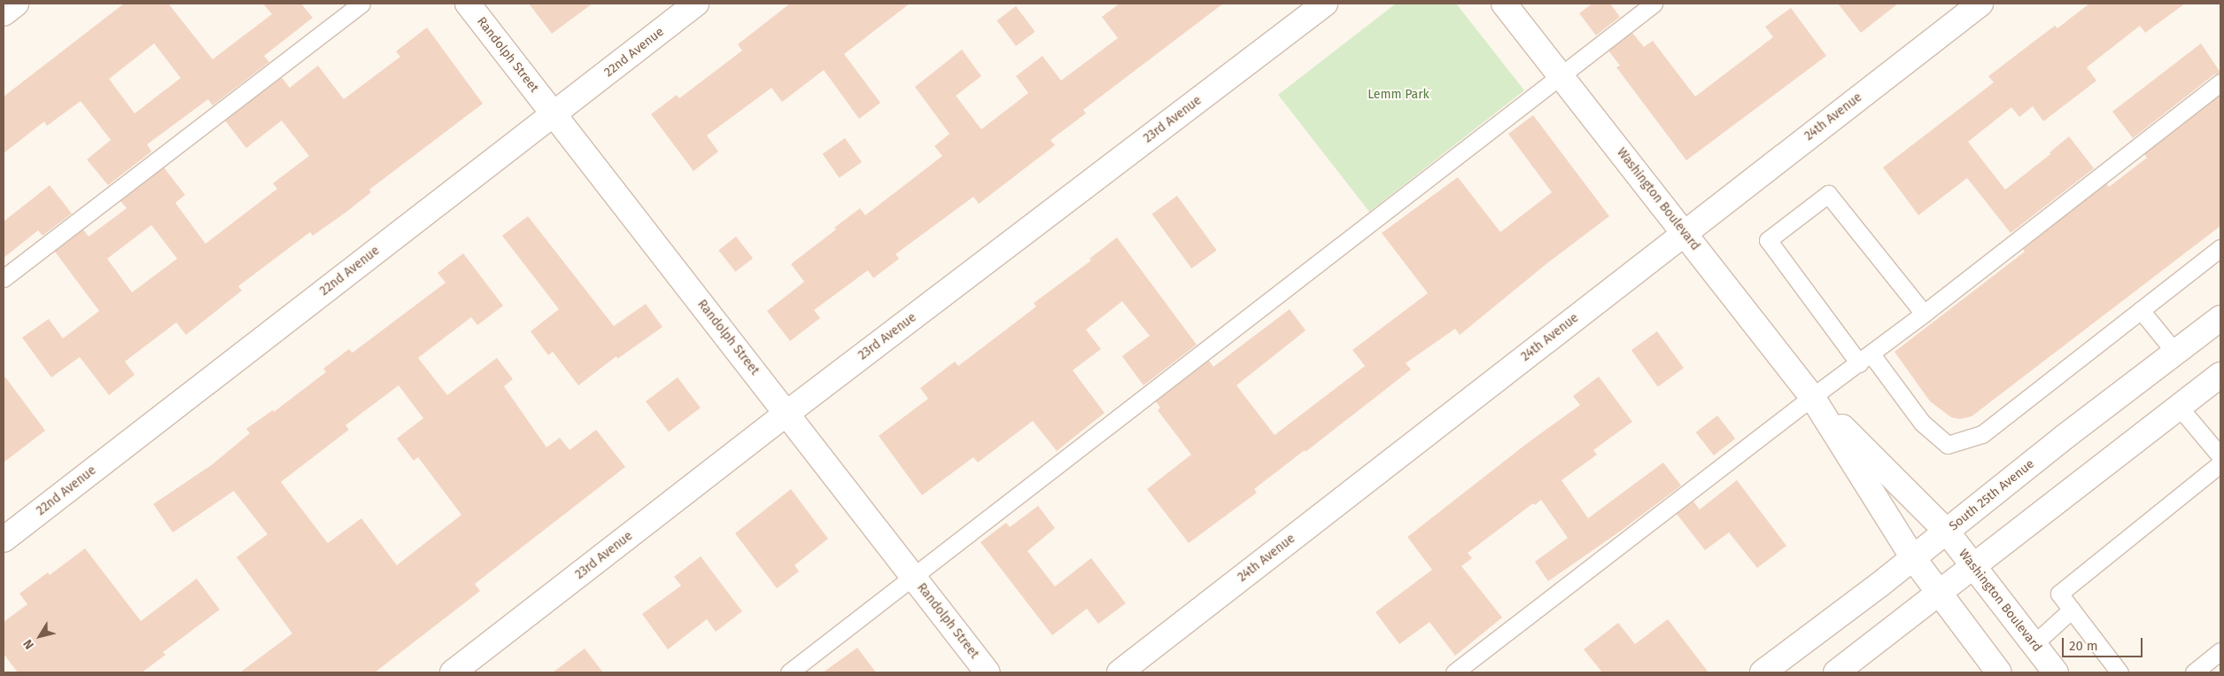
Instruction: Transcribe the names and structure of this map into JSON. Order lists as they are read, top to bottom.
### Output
{
  "streets": {
    "street": [
      "22nd Avenue",
      "Randolph Street",
      "24th Avenue",
      "23rd Avenue",
      "Washington Boulevard",
      "South 25th Avenue"
    ]
  },
  "crossings": [
    ["22nd Avenue", "Randolph Street"],
    ["Randolph Street", "23rd Avenue"],
    ["24th Avenue", "Washington Boulevard"],
    ["Washington Boulevard", "South 25th Avenue"]
  ],
  "parks": ["Lemm Park"],
  "scale_bar": "20 m",
  "north": "bottom left"
}
